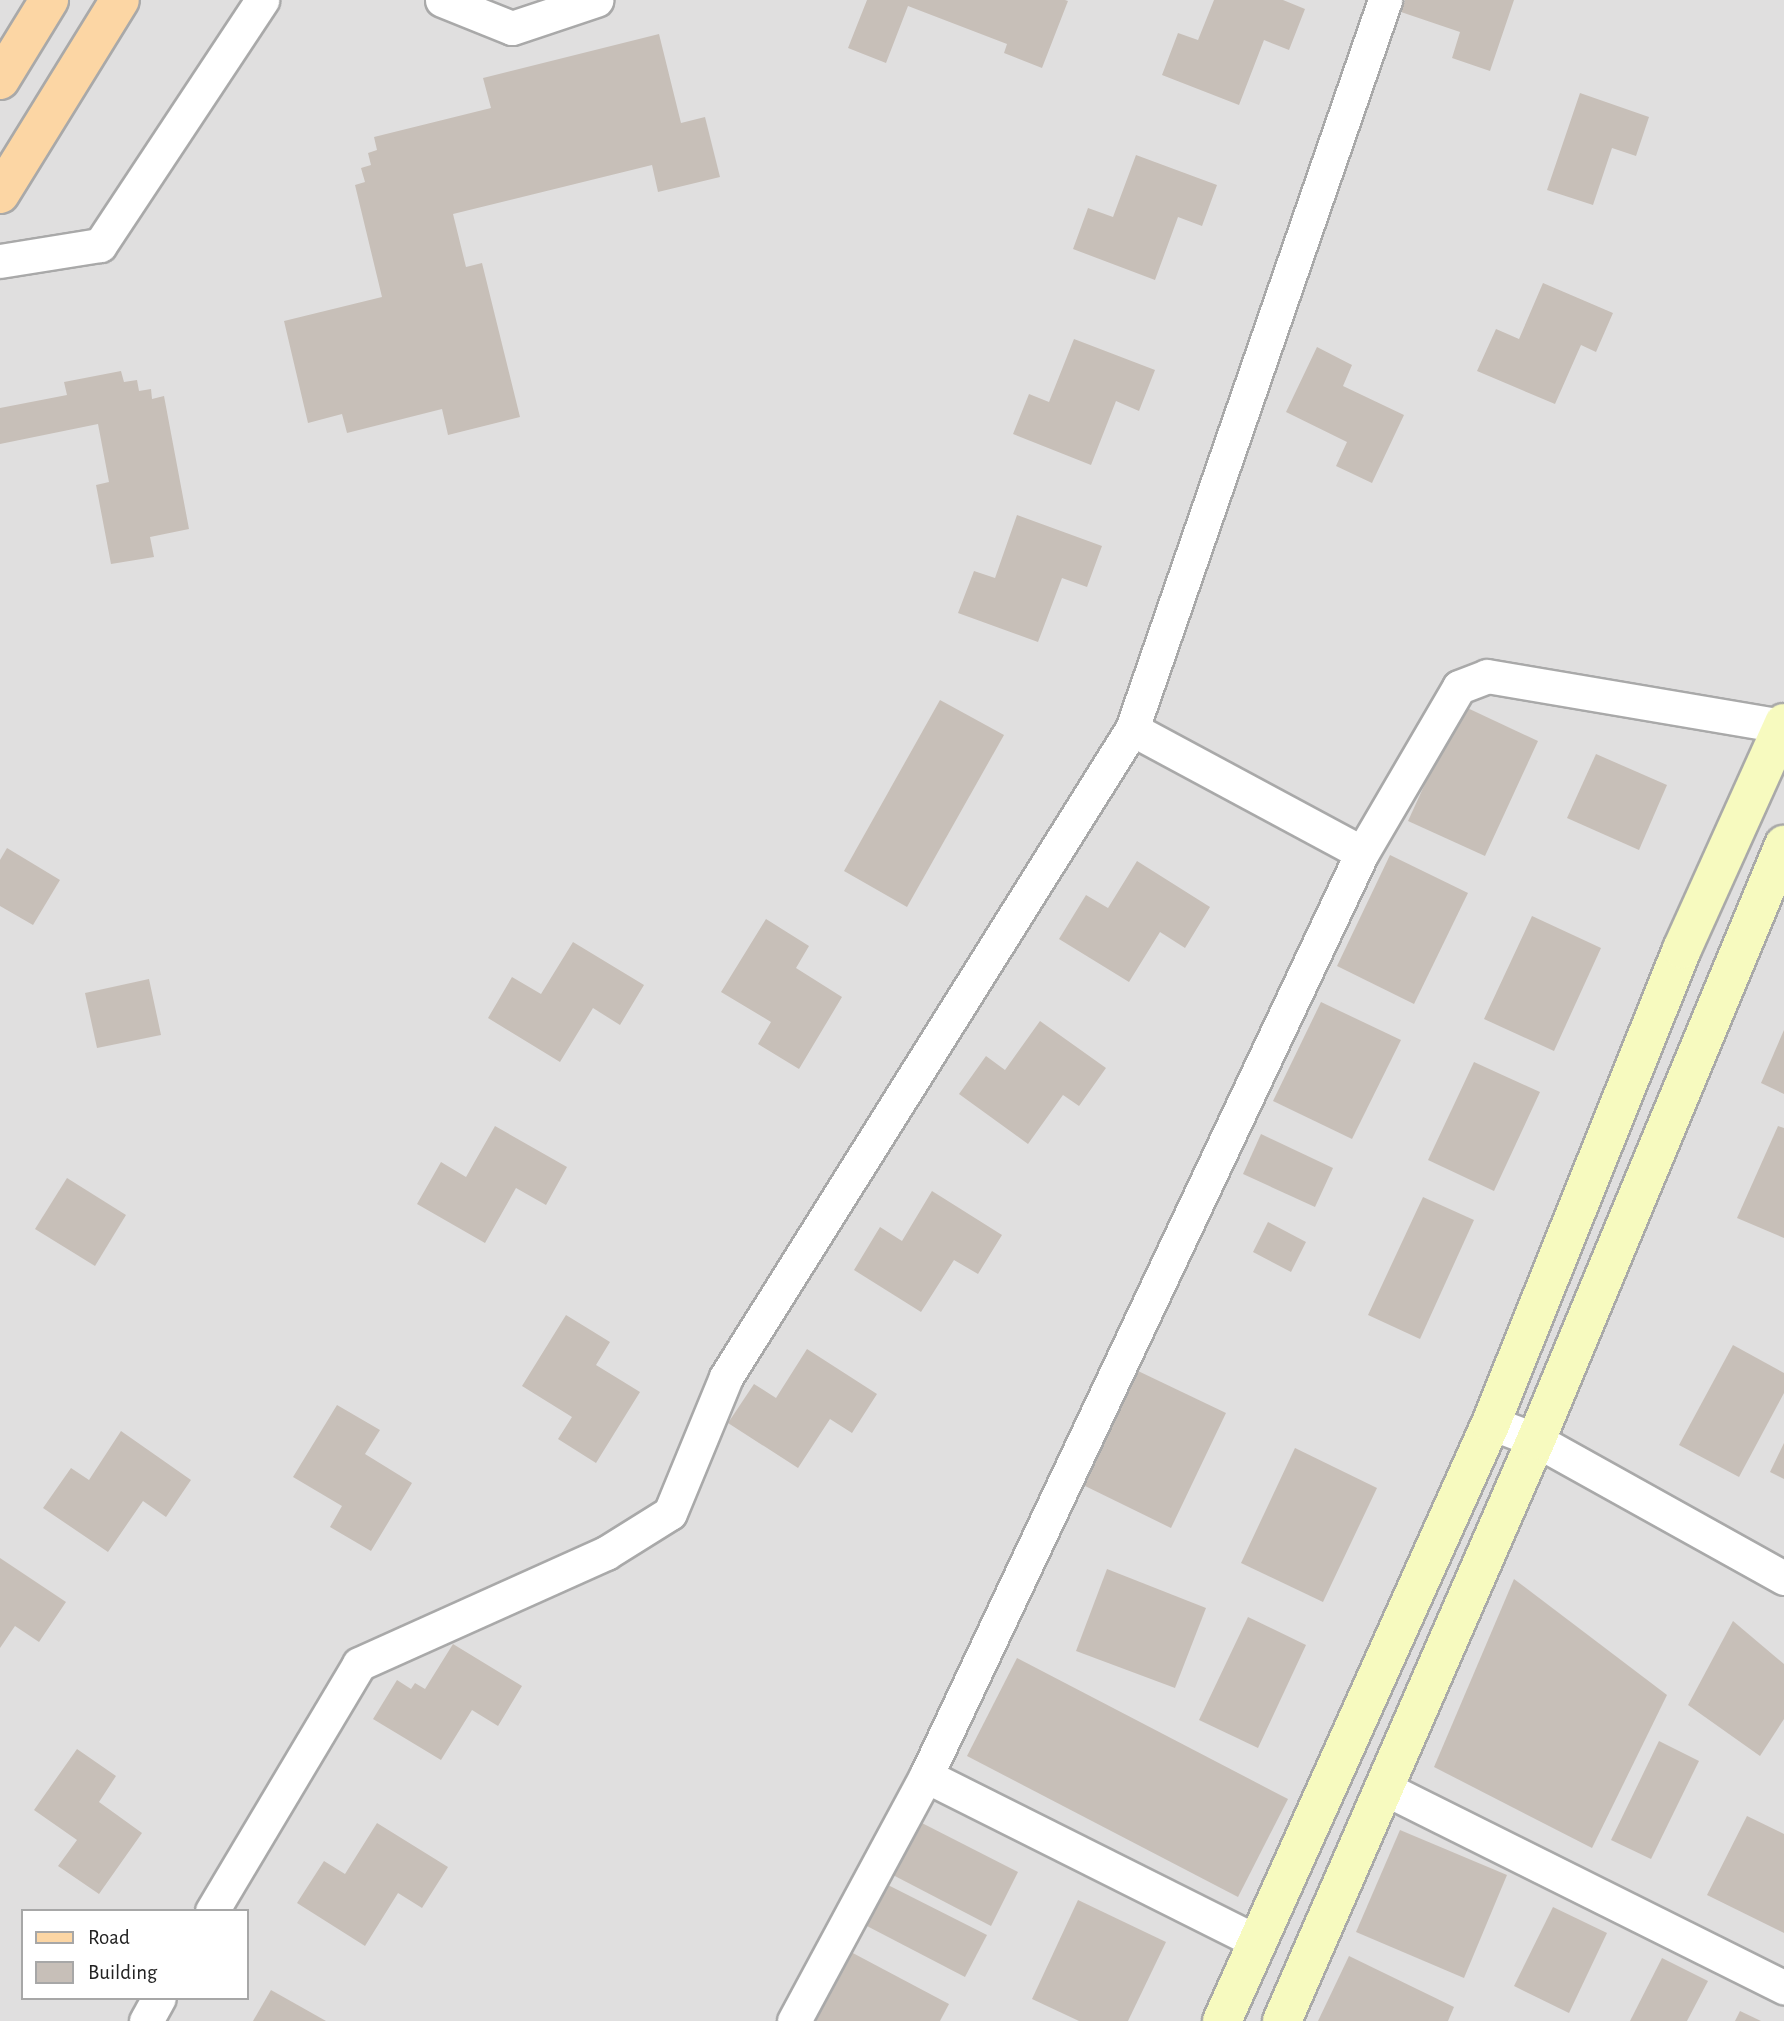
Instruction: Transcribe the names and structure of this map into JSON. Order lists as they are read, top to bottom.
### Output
{
  "legend": ["Road", "Building"]
}
